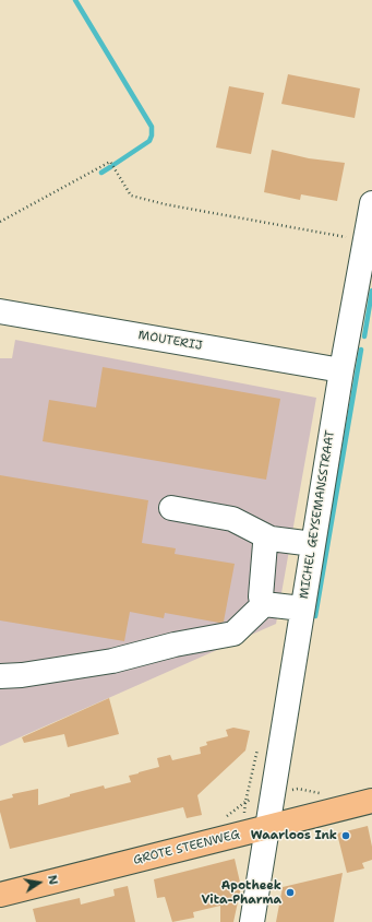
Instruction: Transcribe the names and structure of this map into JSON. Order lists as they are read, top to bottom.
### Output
{
  "streets": {
    "main road": ["GROTE STEENWEG"],
    "street": ["MOUTERIJ", "MICHEL GEYSEMANSSTRAAT"]
  },
  "crossings": [
    ["MOUTERIJ", "MICHEL GEYSEMANSSTRAAT"],
    ["MICHEL GEYSEMANSSTRAAT", "GROTE STEENWEG"]
  ],
  "places": ["Waarloos Ink", "Apotheek Vita-Pharma"],
  "north": "right"
}
